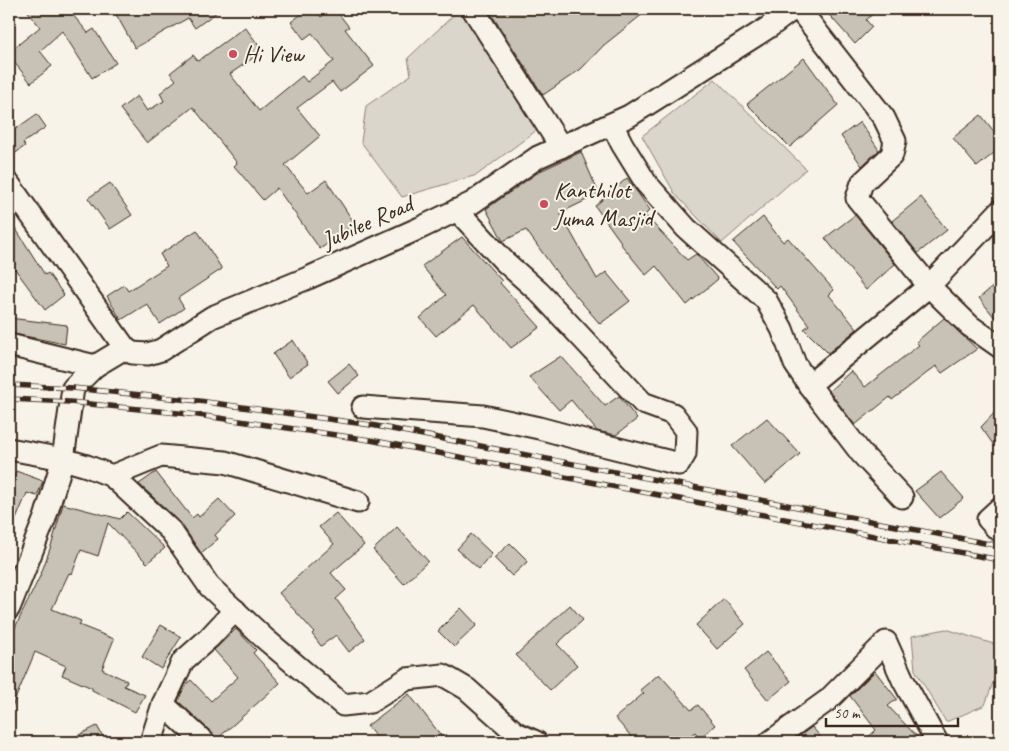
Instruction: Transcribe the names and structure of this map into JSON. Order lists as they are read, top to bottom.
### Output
{
  "streets": {
    "street": ["Jubilee Road"]
  },
  "places": ["Hi View", "Kanthilot Juma Masjid"],
  "scale_bar": "50 m"
}
